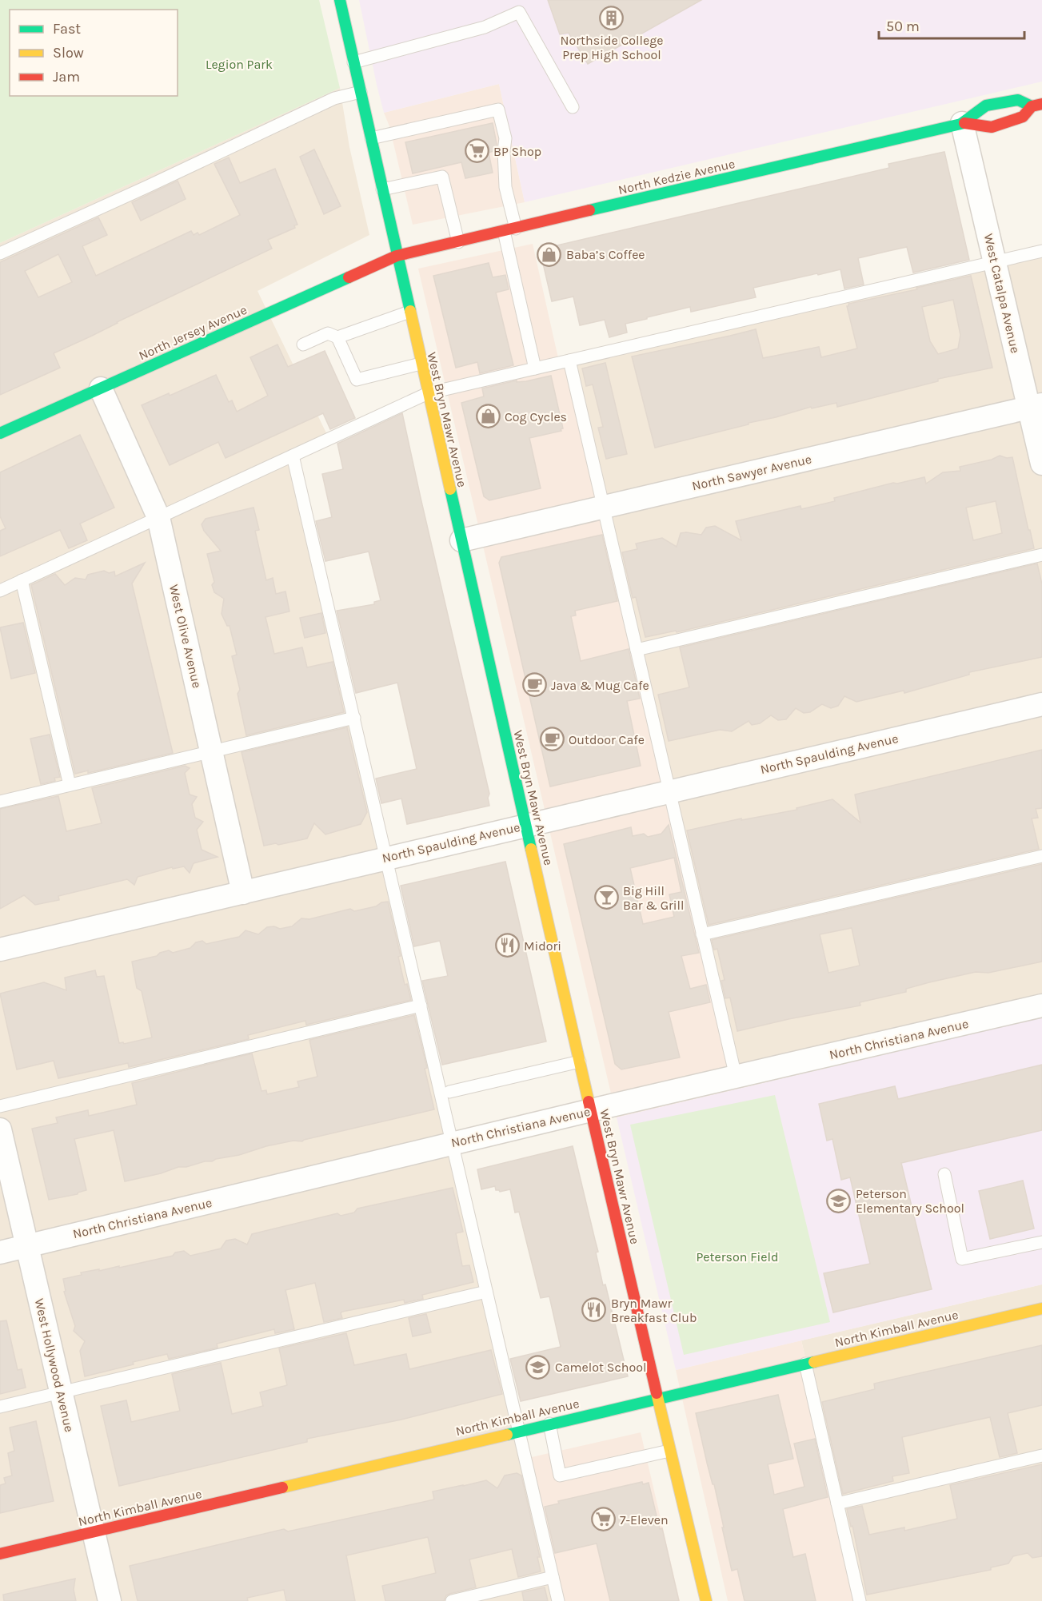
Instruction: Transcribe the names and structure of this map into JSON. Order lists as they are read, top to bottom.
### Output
{
  "streets": {
    "street": [
      "North Kedzie Avenue",
      "West Catalpa Avenue",
      "North Jersey Avenue",
      "West Bryn Mawr Avenue",
      "North Sawyer Avenue",
      "West Olive Avenue",
      "North Spaulding Avenue",
      "North Christiana Avenue",
      "North Kimball Avenue",
      "West Hollywood Avenue"
    ]
  },
  "crossings": [
    ["North Kedzie Avenue", "West Catalpa Avenue"],
    ["North Kedzie Avenue", "North Jersey Avenue"],
    ["North Kedzie Avenue", "West Bryn Mawr Avenue"],
    ["West Catalpa Avenue", "North Sawyer Avenue"],
    ["North Jersey Avenue", "West Bryn Mawr Avenue"],
    ["North Jersey Avenue", "West Olive Avenue"],
    ["West Bryn Mawr Avenue", "North Sawyer Avenue"],
    ["West Bryn Mawr Avenue", "North Spaulding Avenue"],
    ["West Bryn Mawr Avenue", "North Christiana Avenue"],
    ["West Bryn Mawr Avenue", "North Kimball Avenue"],
    ["West Olive Avenue", "North Spaulding Avenue"],
    ["North Christiana Avenue", "West Hollywood Avenue"],
    ["North Kimball Avenue", "West Hollywood Avenue"]
  ],
  "parks": ["Legion Park", "Peterson Field"],
  "places": {
    "building": ["Northside College Prep High School"],
    "supermarket": ["BP Shop", "7-Eleven"],
    "shop": ["Baba’s Coffee", "Cog Cycles"],
    "cafe": ["Java & Mug Cafe", "Outdoor Cafe"],
    "bar": ["Big Hill Bar & Grill"],
    "restaurant": ["Midori", "Bryn Mawr Breakfast Club"],
    "school or university": ["Peterson Elementary School", "Camelot School"]
  },
  "legend": ["Fast", "Slow", "Jam"],
  "scale_bar": "50 m"
}
